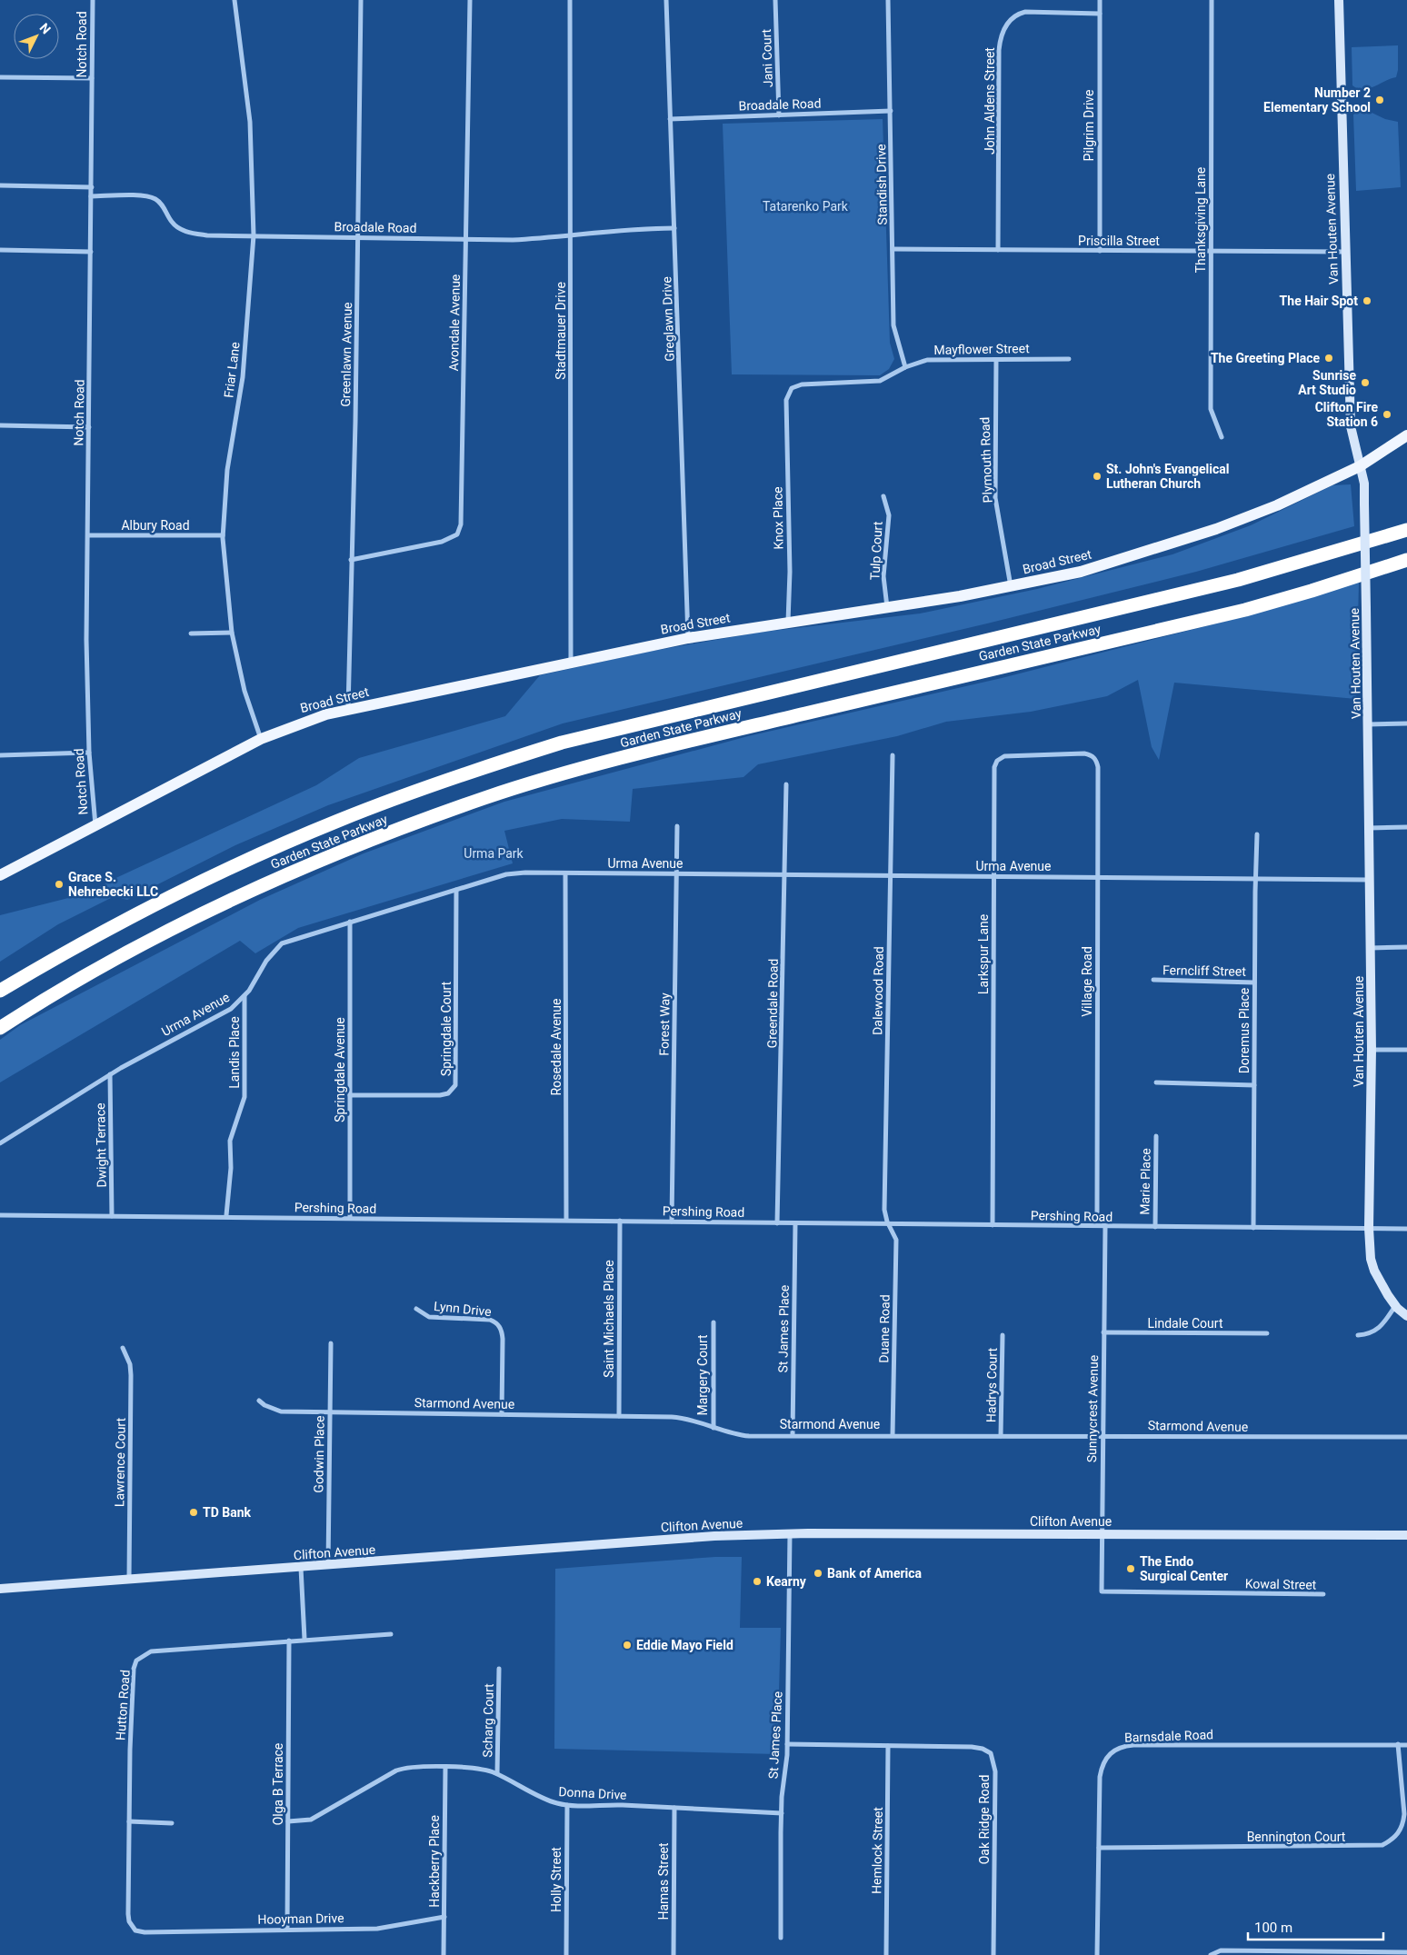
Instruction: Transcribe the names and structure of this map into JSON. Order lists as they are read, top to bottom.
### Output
{
  "streets": {
    "highway": ["Garden State Parkway"],
    "main road": ["Van Houten Avenue", "Broad Street", "Clifton Avenue"],
    "street": [
      "Notch Road",
      "Jani Court",
      "John Aldens Street",
      "Broadale Road",
      "Pilgrim Drive",
      "Standish Drive",
      "Thanksgiving Lane",
      "Priscilla Street",
      "Greglawn Drive",
      "Avondale Avenue",
      "Stadtmauer Drive",
      "Mayflower Street",
      "Greenlawn Avenue",
      "Friar Lane",
      "Plymouth Road",
      "Knox Place",
      "Albury Road",
      "Tulp Court",
      "Urma Avenue",
      "Larkspur Lane",
      "Ferncliff Street",
      "Village Road",
      "Dalewood Road",
      "Greendale Road",
      "Forest Way",
      "Springdale Court",
      "Doremus Place",
      "Rosedale Avenue",
      "Landis Place",
      "Springdale Avenue",
      "Dwight Terrace",
      "Marie Place",
      "Pershing Road",
      "Lynn Drive",
      "Saint Michaels Place",
      "Lindale Court",
      "St James Place",
      "Duane Road",
      "Margery Court",
      "Hadrys Court",
      "Starmond Avenue",
      "Sunnycrest Avenue",
      "Godwin Place",
      "Lawrence Court",
      "Kowal Street",
      "Hutton Road",
      "Scharg Court",
      "Barnsdale Road",
      "Olga B Terrace",
      "Donna Drive",
      "Oak Ridge Road",
      "Bennington Court",
      "Hemlock Street",
      "Hackberry Place",
      "Holly Street",
      "Hamas Street",
      "Hooyman Drive"
    ]
  },
  "crossings": [
    ["Notch Road", "Broadale Road"],
    ["Notch Road", "Albury Road"],
    ["Notch Road", "Broad Street"],
    ["Jani Court", "Broadale Road"],
    ["John Aldens Street", "Pilgrim Drive"],
    ["John Aldens Street", "Priscilla Street"],
    ["Broadale Road", "Standish Drive"],
    ["Broadale Road", "Greglawn Drive"],
    ["Broadale Road", "Avondale Avenue"],
    ["Broadale Road", "Stadtmauer Drive"],
    ["Broadale Road", "Greenlawn Avenue"],
    ["Broadale Road", "Friar Lane"],
    ["Pilgrim Drive", "Priscilla Street"],
    ["Standish Drive", "Priscilla Street"],
    ["Standish Drive", "Mayflower Street"],
    ["Thanksgiving Lane", "Priscilla Street"],
    ["Van Houten Avenue", "Priscilla Street"],
    ["Van Houten Avenue", "Broad Street"],
    ["Van Houten Avenue", "Urma Avenue"],
    ["Van Houten Avenue", "Pershing Road"],
    ["Greglawn Drive", "Broad Street"],
    ["Avondale Avenue", "Greenlawn Avenue"],
    ["Stadtmauer Drive", "Broad Street"],
    ["Mayflower Street", "Plymouth Road"],
    ["Mayflower Street", "Knox Place"],
    ["Greenlawn Avenue", "Broad Street"],
    ["Friar Lane", "Albury Road"],
    ["Friar Lane", "Broad Street"],
    ["Plymouth Road", "Broad Street"],
    ["Knox Place", "Broad Street"],
    ["Tulp Court", "Broad Street"],
    ["Urma Avenue", "Larkspur Lane"],
    ["Urma Avenue", "Village Road"],
    ["Urma Avenue", "Dalewood Road"],
    ["Urma Avenue", "Greendale Road"],
    ["Urma Avenue", "Forest Way"],
    ["Urma Avenue", "Springdale Court"],
    ["Urma Avenue", "Doremus Place"],
    ["Urma Avenue", "Rosedale Avenue"],
    ["Urma Avenue", "Landis Place"],
    ["Urma Avenue", "Springdale Avenue"],
    ["Urma Avenue", "Dwight Terrace"],
    ["Larkspur Lane", "Village Road"],
    ["Larkspur Lane", "Pershing Road"],
    ["Ferncliff Street", "Doremus Place"],
    ["Village Road", "Pershing Road"],
    ["Village Road", "Sunnycrest Avenue"],
    ["Dalewood Road", "Pershing Road"],
    ["Dalewood Road", "Duane Road"],
    ["Greendale Road", "Pershing Road"],
    ["Forest Way", "Pershing Road"],
    ["Springdale Court", "Springdale Avenue"],
    ["Doremus Place", "Pershing Road"],
    ["Rosedale Avenue", "Pershing Road"],
    ["Landis Place", "Pershing Road"],
    ["Springdale Avenue", "Pershing Road"],
    ["Dwight Terrace", "Pershing Road"],
    ["Marie Place", "Pershing Road"],
    ["Pershing Road", "Saint Michaels Place"],
    ["Pershing Road", "St James Place"],
    ["Pershing Road", "Duane Road"],
    ["Pershing Road", "Sunnycrest Avenue"],
    ["Lynn Drive", "Starmond Avenue"],
    ["Saint Michaels Place", "Starmond Avenue"],
    ["Lindale Court", "Sunnycrest Avenue"],
    ["St James Place", "Starmond Avenue"],
    ["St James Place", "Clifton Avenue"],
    ["St James Place", "Donna Drive"],
    ["St James Place", "Oak Ridge Road"],
    ["Duane Road", "Starmond Avenue"],
    ["Margery Court", "Starmond Avenue"],
    ["Hadrys Court", "Starmond Avenue"],
    ["Starmond Avenue", "Sunnycrest Avenue"],
    ["Starmond Avenue", "Godwin Place"],
    ["Sunnycrest Avenue", "Clifton Avenue"],
    ["Sunnycrest Avenue", "Kowal Street"],
    ["Godwin Place", "Clifton Avenue"],
    ["Lawrence Court", "Clifton Avenue"],
    ["Hutton Road", "Olga B Terrace"],
    ["Hutton Road", "Hooyman Drive"],
    ["Scharg Court", "Donna Drive"],
    ["Barnsdale Road", "Bennington Court"],
    ["Olga B Terrace", "Donna Drive"],
    ["Olga B Terrace", "Hooyman Drive"],
    ["Donna Drive", "Hackberry Place"],
    ["Donna Drive", "Holly Street"],
    ["Donna Drive", "Hamas Street"],
    ["Oak Ridge Road", "Hemlock Street"],
    ["Hackberry Place", "Hooyman Drive"]
  ],
  "parks": ["Tatarenko Park", "Urma Park"],
  "places": [
    "Number 2 Elementary School",
    "The Hair Spot",
    "The Greeting Place",
    "Sunrise Art Studio",
    "Clifton Fire Station 6",
    "St. John's Evangelical Lutheran Church",
    "Grace S. Nehrebecki LLC",
    "TD Bank",
    "The Endo Surgical Center",
    "Bank of America",
    "Kearny",
    "Eddie Mayo Field"
  ],
  "scale_bar": "100 m",
  "north": "top right"
}
